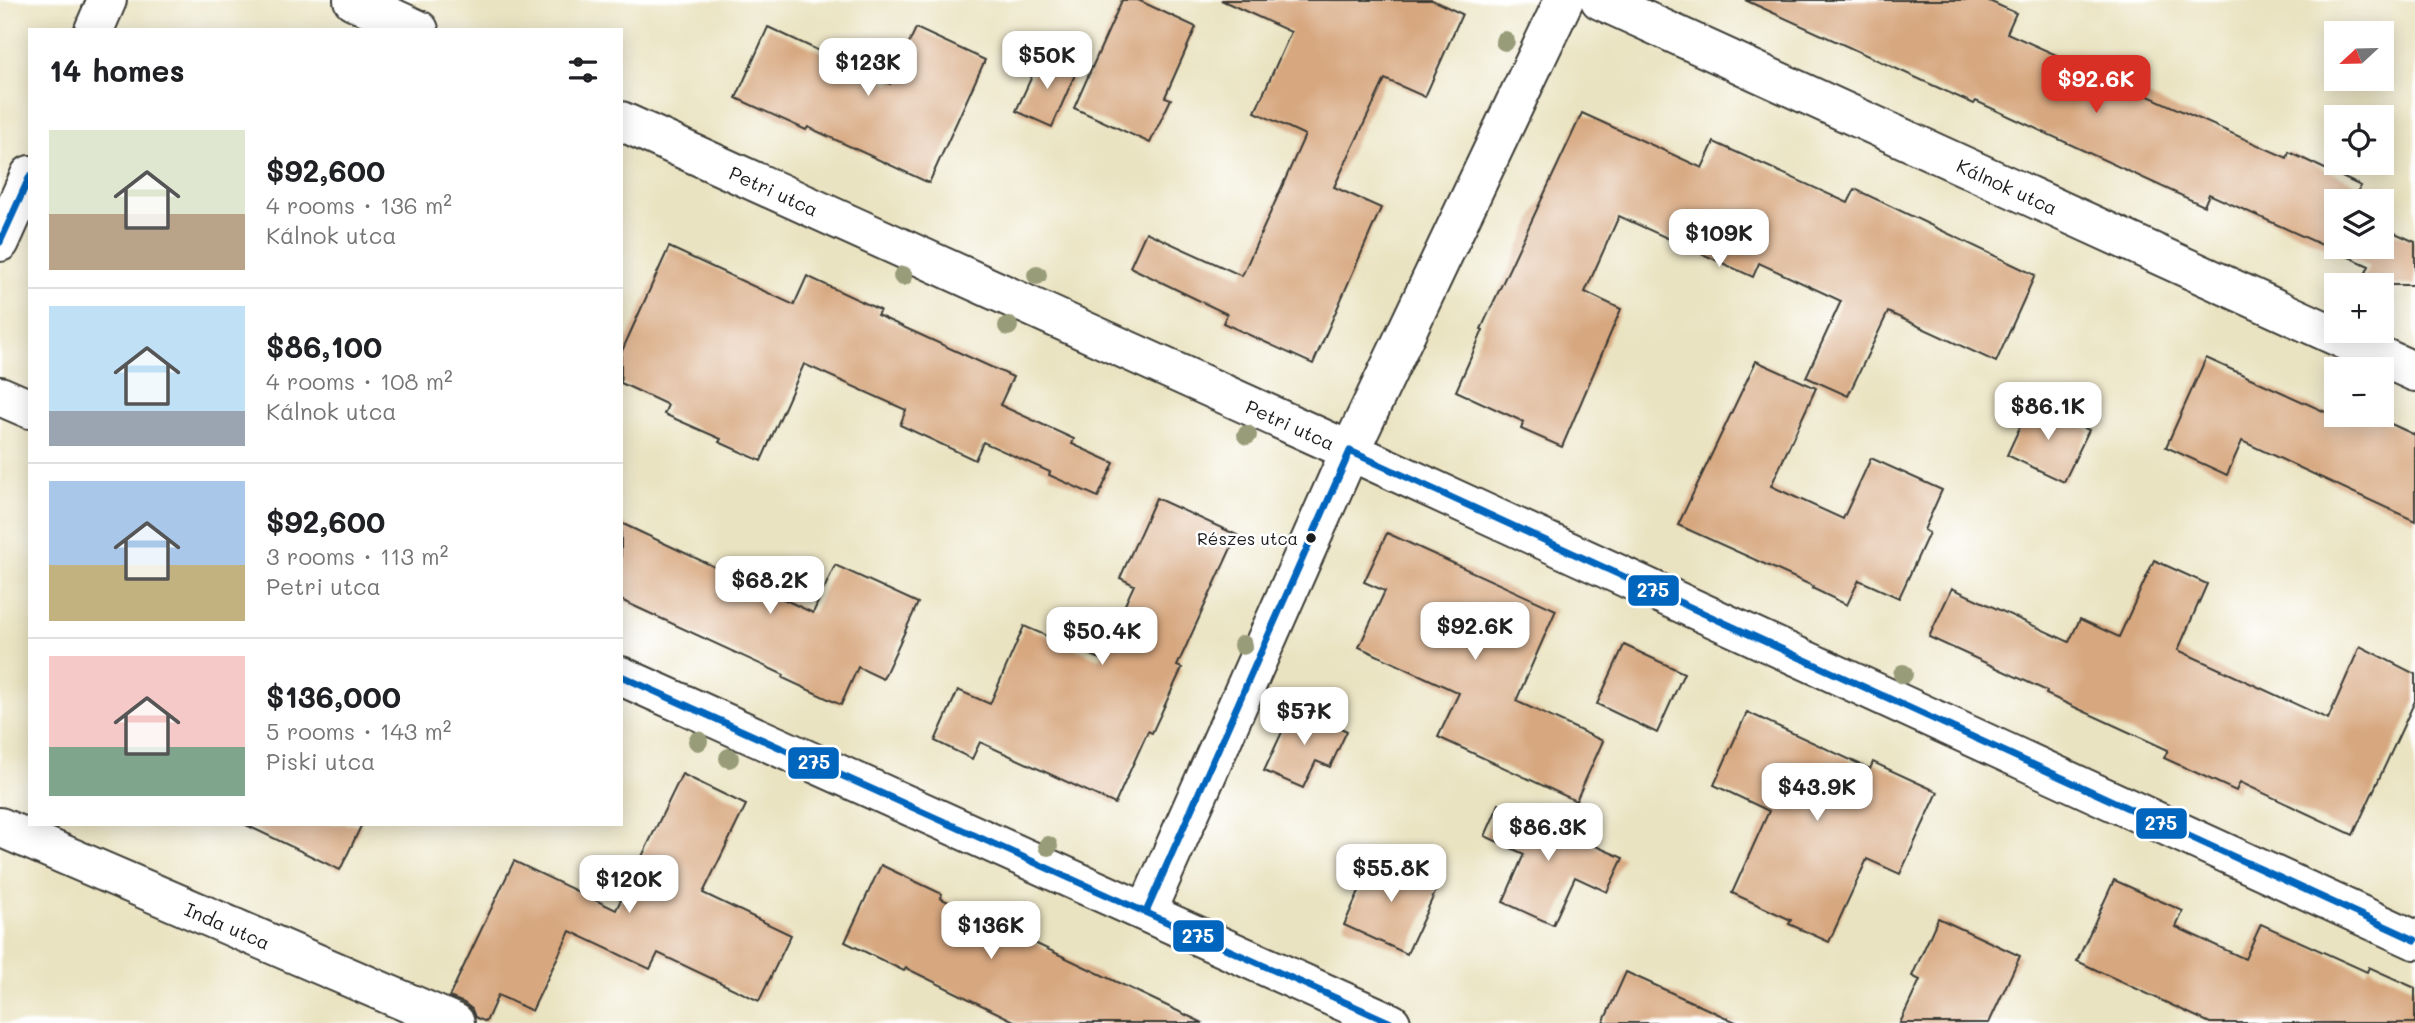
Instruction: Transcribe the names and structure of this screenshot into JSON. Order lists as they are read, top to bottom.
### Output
{
  "streets": {
    "street": ["Kálnok utca", "Petri utca", "Inda utca"]
  },
  "places": ["Részes utca"],
  "lines": ["transit line 275"],
  "north": "left",
  "page": {
    "map_buttons": ["+", "−"],
    "heading": "14 homes",
    "price": [
      "$50K",
      "$123K",
      "$92.6K",
      "$109K",
      "$86.1K",
      "$68.2K",
      "$92.6K",
      "$50.4K",
      "$57K",
      "$43.9K",
      "$86.3K",
      "$55.8K",
      "$120K",
      "$136K"
    ],
    "list": [
      {
        "name": "$92,600",
        "note": "4 rooms · 136 m² · Kálnok utca"
      },
      {
        "name": "$86,100",
        "note": "4 rooms · 108 m² · Kálnok utca"
      },
      {
        "name": "$92,600",
        "note": "3 rooms · 113 m² · Petri utca"
      },
      {
        "name": "$136,000",
        "note": "5 rooms · 143 m² · Piski utca"
      }
    ]
  }
}
